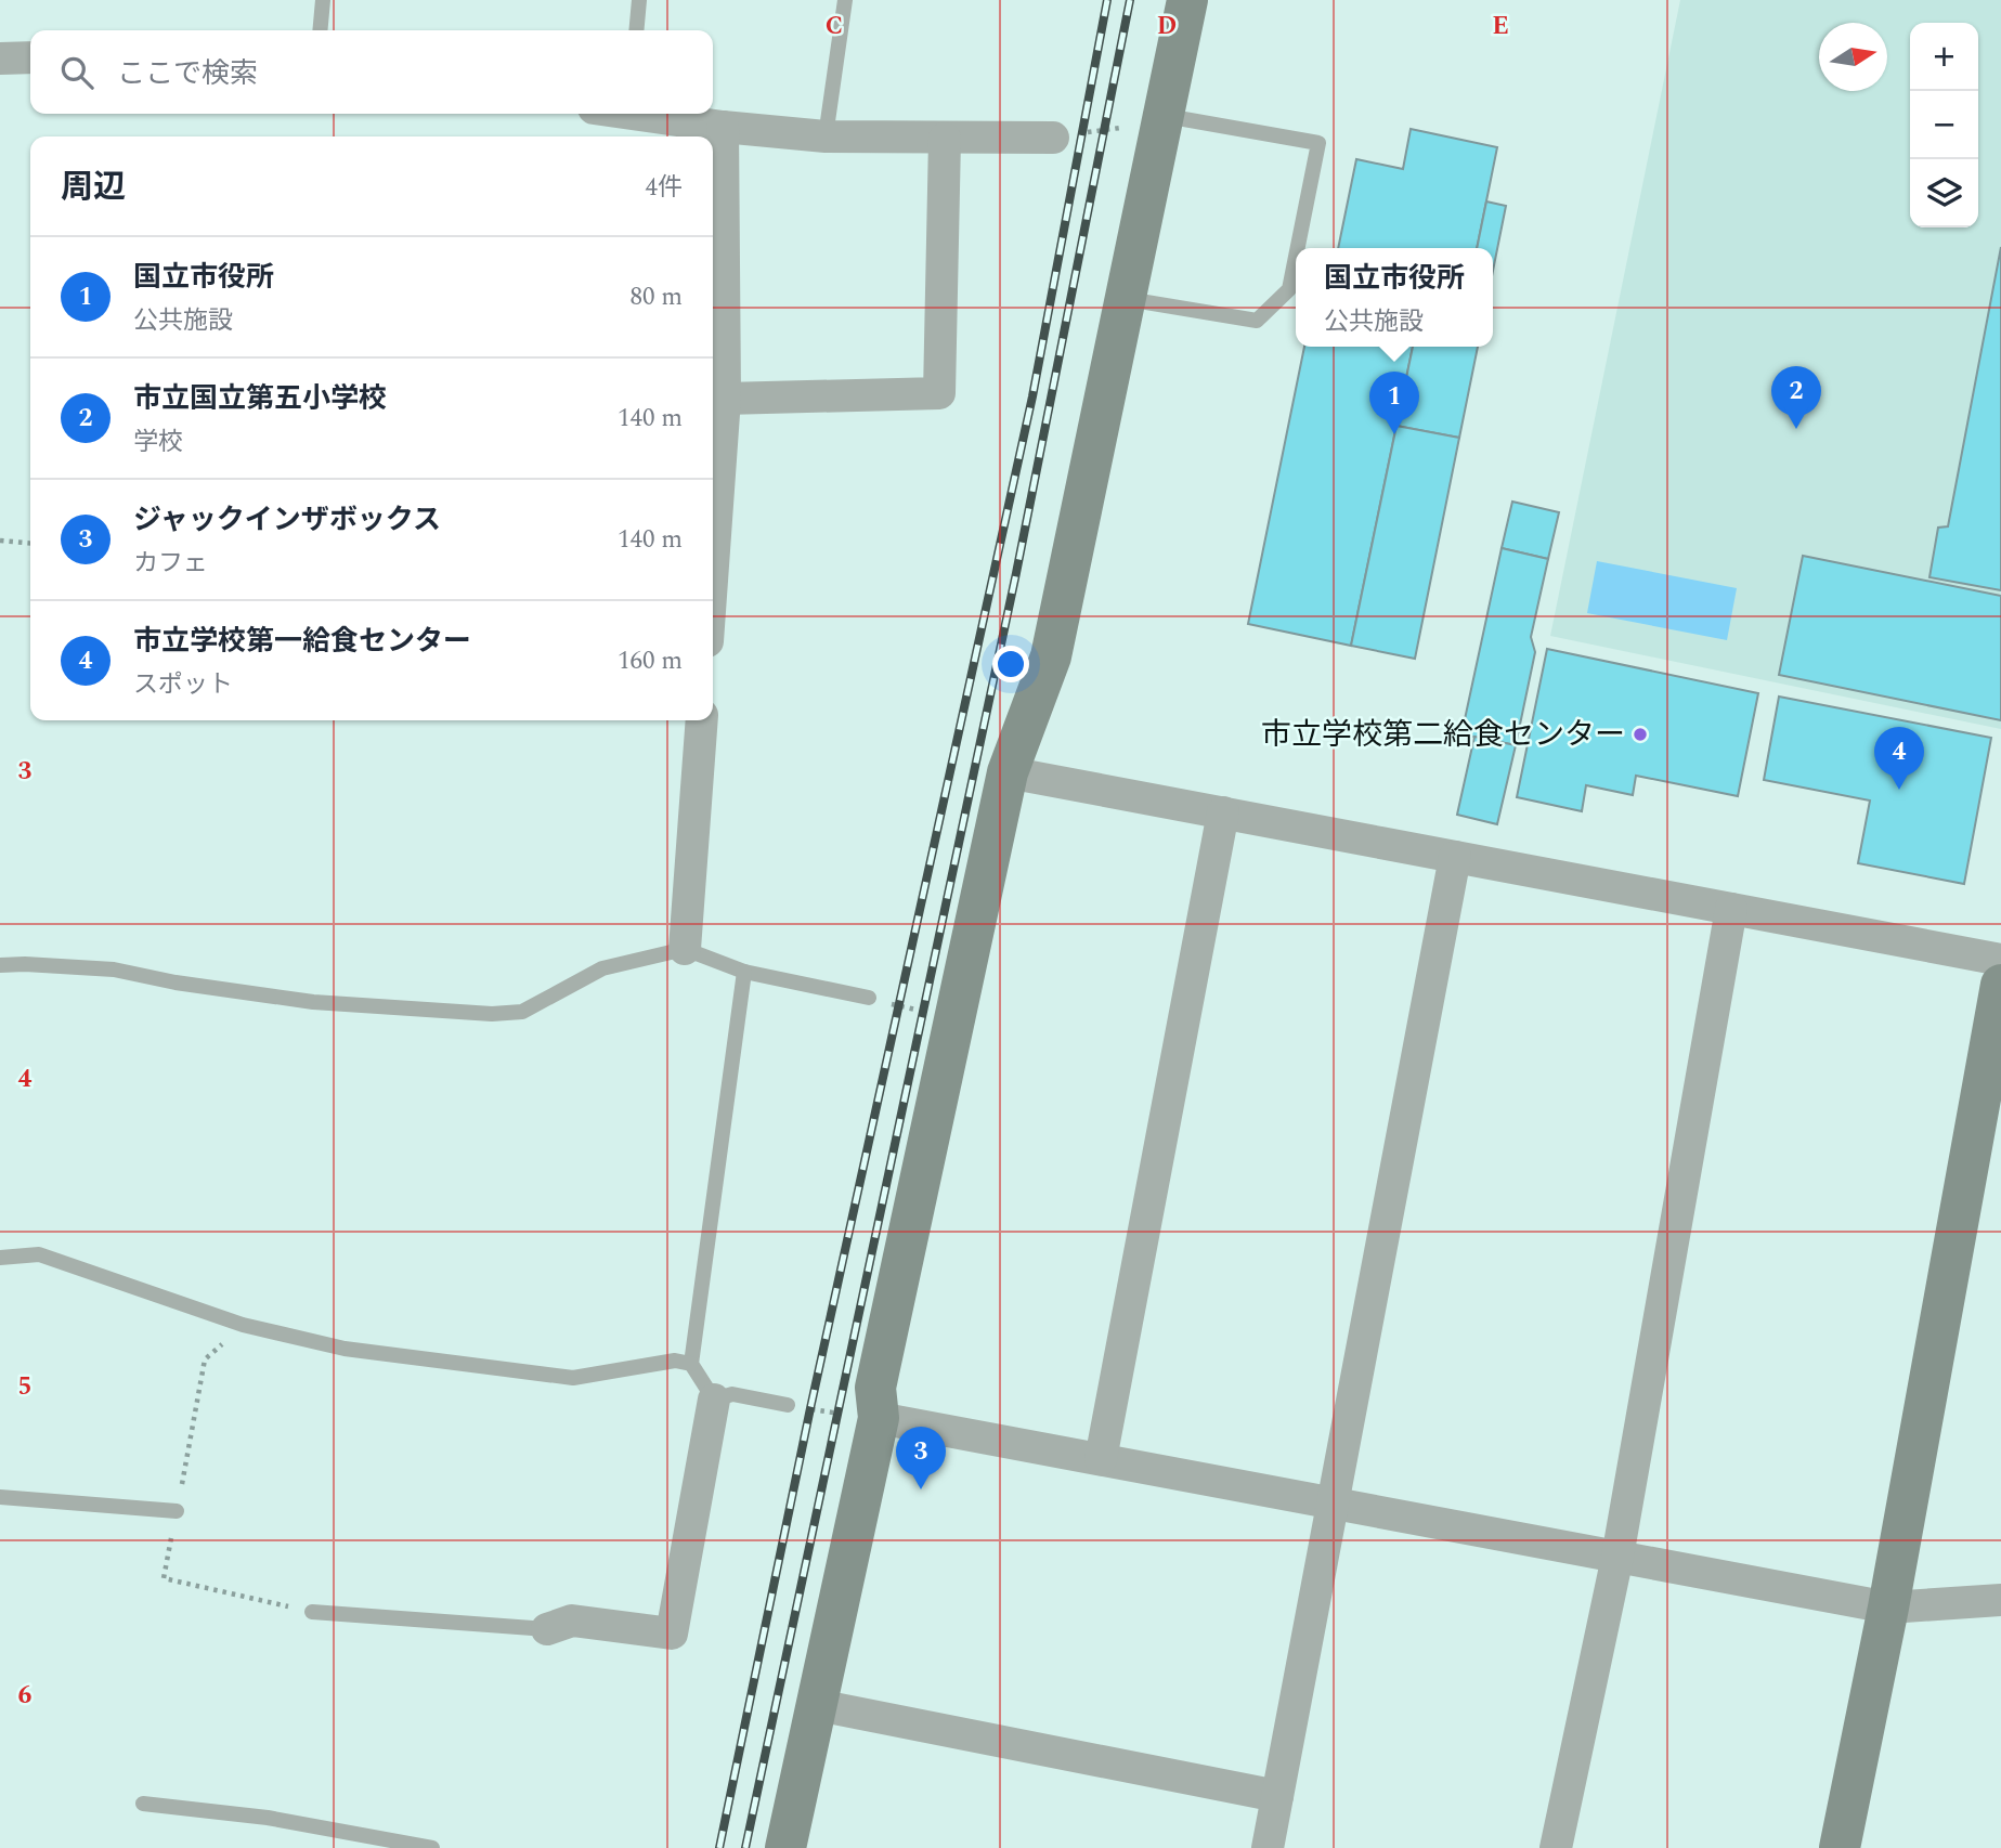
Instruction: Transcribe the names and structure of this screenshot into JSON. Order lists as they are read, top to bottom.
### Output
{
  "places": ["市立学校第二給食センター"],
  "north": "right",
  "page": {
    "map_buttons": ["+", "−"],
    "search": "ここで検索",
    "heading": ["周辺", "4件"],
    "list": [
      {
        "mark": "1",
        "name": "国立市役所",
        "note": "公共施設",
        "value": "80 m"
      },
      {
        "mark": "2",
        "name": "市立国立第五小学校",
        "note": "学校",
        "value": "140 m"
      },
      {
        "mark": "3",
        "name": "ジャックインザボックス",
        "note": "カフェ",
        "value": "140 m"
      },
      {
        "mark": "4",
        "name": "市立学校第一給食センター",
        "note": "スポット",
        "value": "160 m"
      }
    ],
    "popup": ["国立市役所", "公共施設"],
    "pins": [
      "2",
      "1",
      "4",
      "3"
    ]
  },
  "grid": {
    "columns": ["C", "D", "E"],
    "rows": [
      "3",
      "4",
      "5",
      "6"
    ]
  }
}
